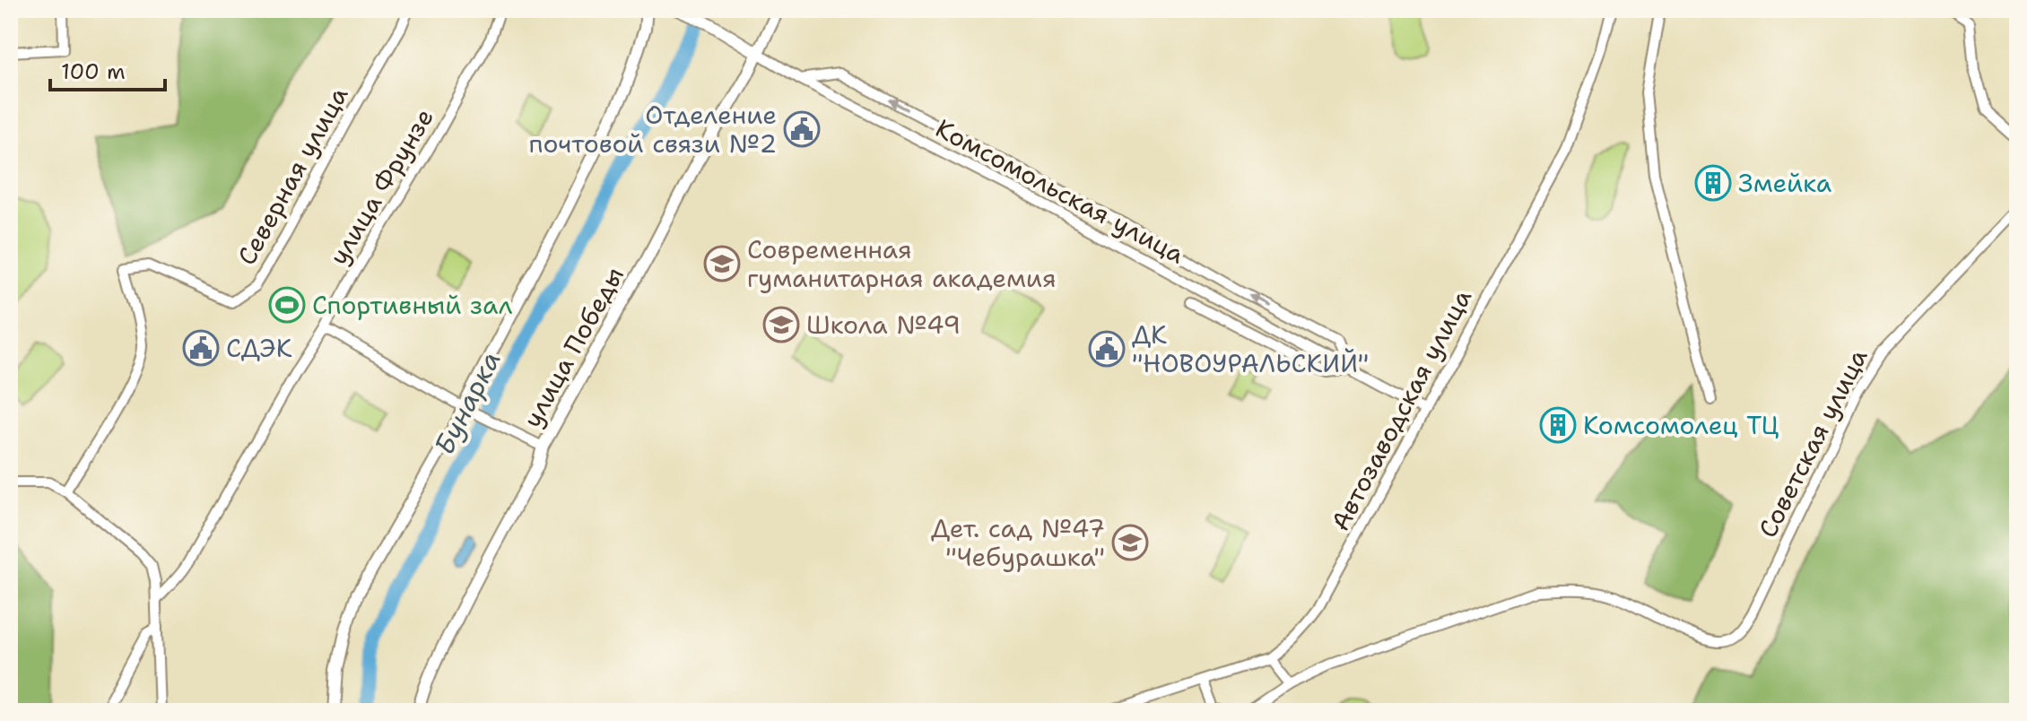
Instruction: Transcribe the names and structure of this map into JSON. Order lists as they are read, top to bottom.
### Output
{
  "streets": {
    "main road": ["Комсомольская улица", "улица Победы"],
    "street": [
      "Северная улица",
      "улица Фрунзе",
      "Автозаводская улица",
      "Советская улица"
    ]
  },
  "crossings": [
    ["Комсомольская улица", "улица Победы"],
    ["Комсомольская улица", "Автозаводская улица"]
  ],
  "water": ["Бунарка"],
  "places": {
    "public building": ["Отделение почтовой связи №2", "СДЭК", "ДК \"НОВОУРАЛЬСКИЙ\""],
    "building": ["Змейка", "Комсомолец ТЦ"],
    "school or university": ["Современная гуманитарная академия", "Школа №49", "Дет. сад №47 \"Чебурашка\""],
    "sports": ["Спортивный зал"]
  },
  "scale_bar": "100 m"
}
